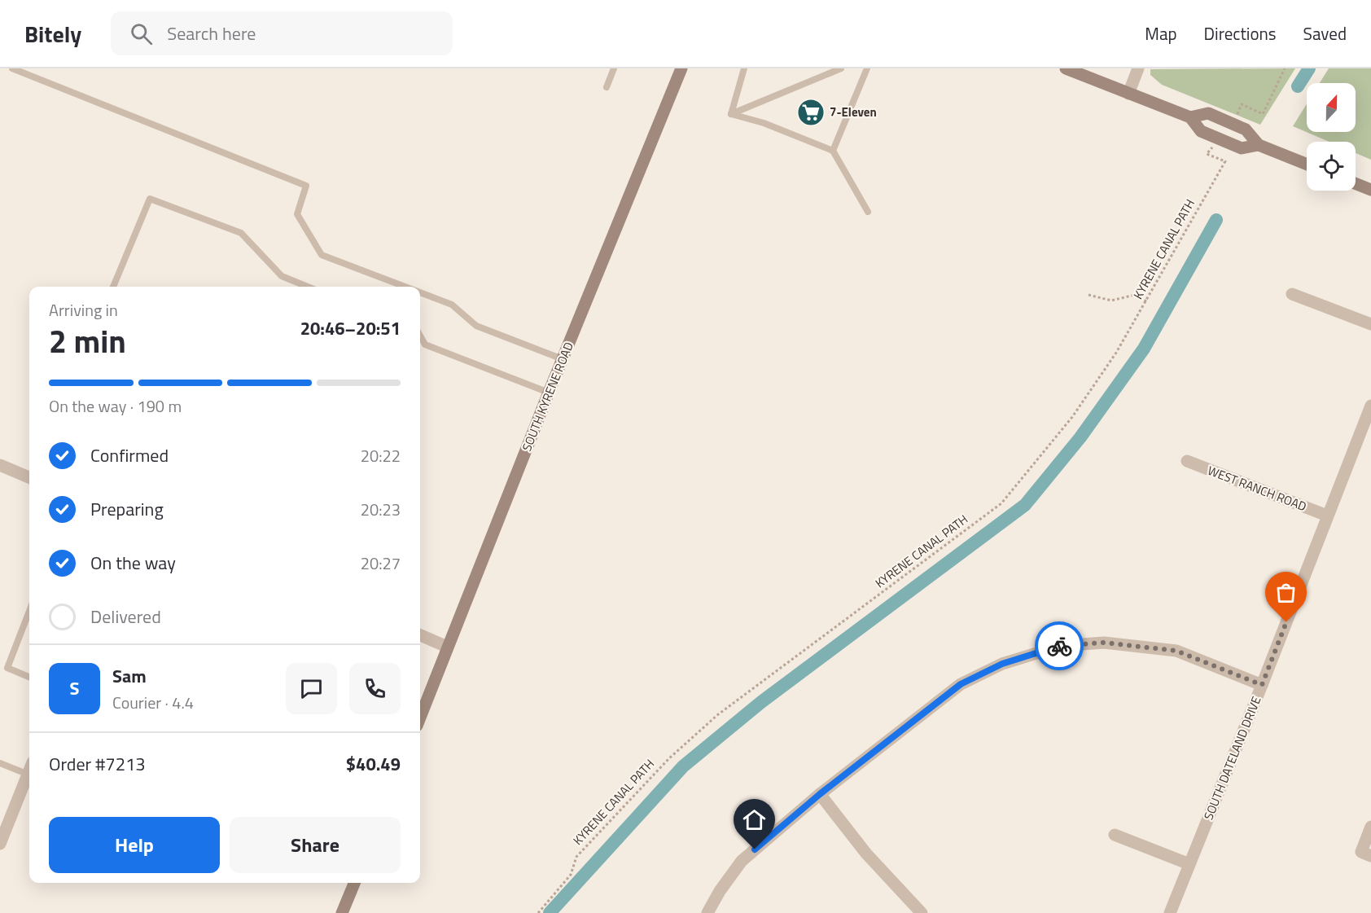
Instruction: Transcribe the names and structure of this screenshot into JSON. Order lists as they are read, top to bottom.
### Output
{
  "streets": {
    "main road": ["SOUTH KYRENE ROAD"],
    "street": ["WEST RANCH ROAD", "SOUTH DATELAND DRIVE"],
    "path": ["KYRENE CANAL PATH"]
  },
  "crossings": [
    ["WEST RANCH ROAD", "SOUTH DATELAND DRIVE"]
  ],
  "places": {
    "supermarket": ["7-Eleven"]
  },
  "north": "top",
  "page": {
    "header": "Bitely",
    "search": "Search here",
    "nav": ["Map", "Directions", "Saved"],
    "heading": ["2 min", "Arriving in", "20:46–20:51"],
    "panel": [
      "Sam",
      "Courier · 4.4",
      "Order #7213",
      "$40.49"
    ],
    "bar": "On the way · 190 m",
    "list": [
      ["Confirmed", "20:22"],
      ["Preparing", "20:23"],
      ["On the way", "20:27"],
      "Delivered"
    ],
    "round": "S",
    "buttons": ["Help", "Share"]
  }
}
